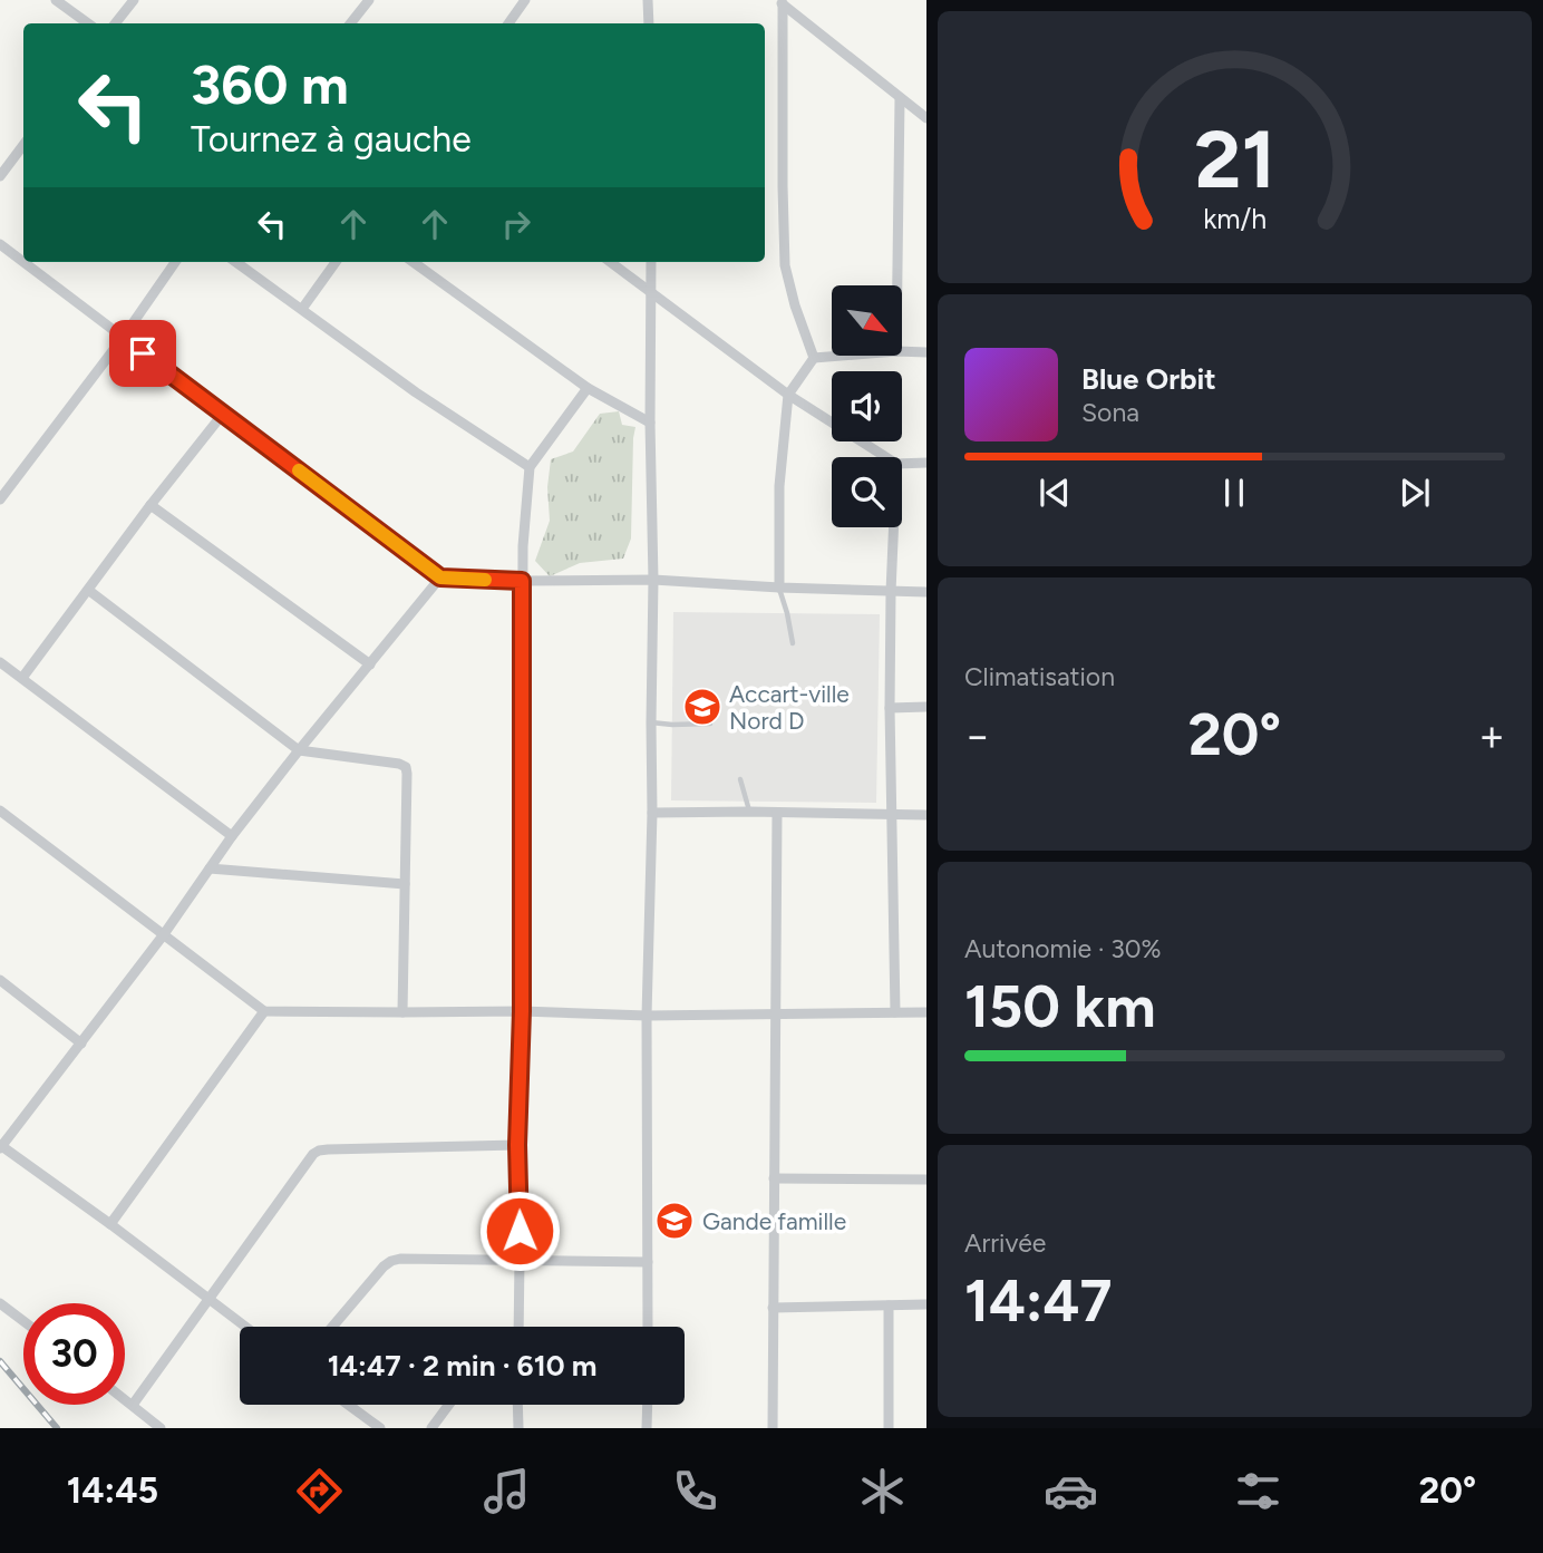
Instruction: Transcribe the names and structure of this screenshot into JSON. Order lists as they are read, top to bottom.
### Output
{
  "places": {
    "school or university": ["Accart-ville Nord D", "Gande famille"]
  },
  "north": "bottom right",
  "page": {
    "turn": ["360 m", "Tournez à gauche"],
    "song": ["Blue Orbit", "Sona"],
    "tile": [
      "Climatisation",
      ["Autonomie · 30%", "150 km"],
      ["Arrivée", "14:47"]
    ],
    "heat": ["−", "20°", "+"],
    "limit": "30",
    "trip": "14:47 · 2 min · 610 m",
    "tabs": ["14:45", "20°"],
    "gauge": ["21", "km/h"]
  }
}
